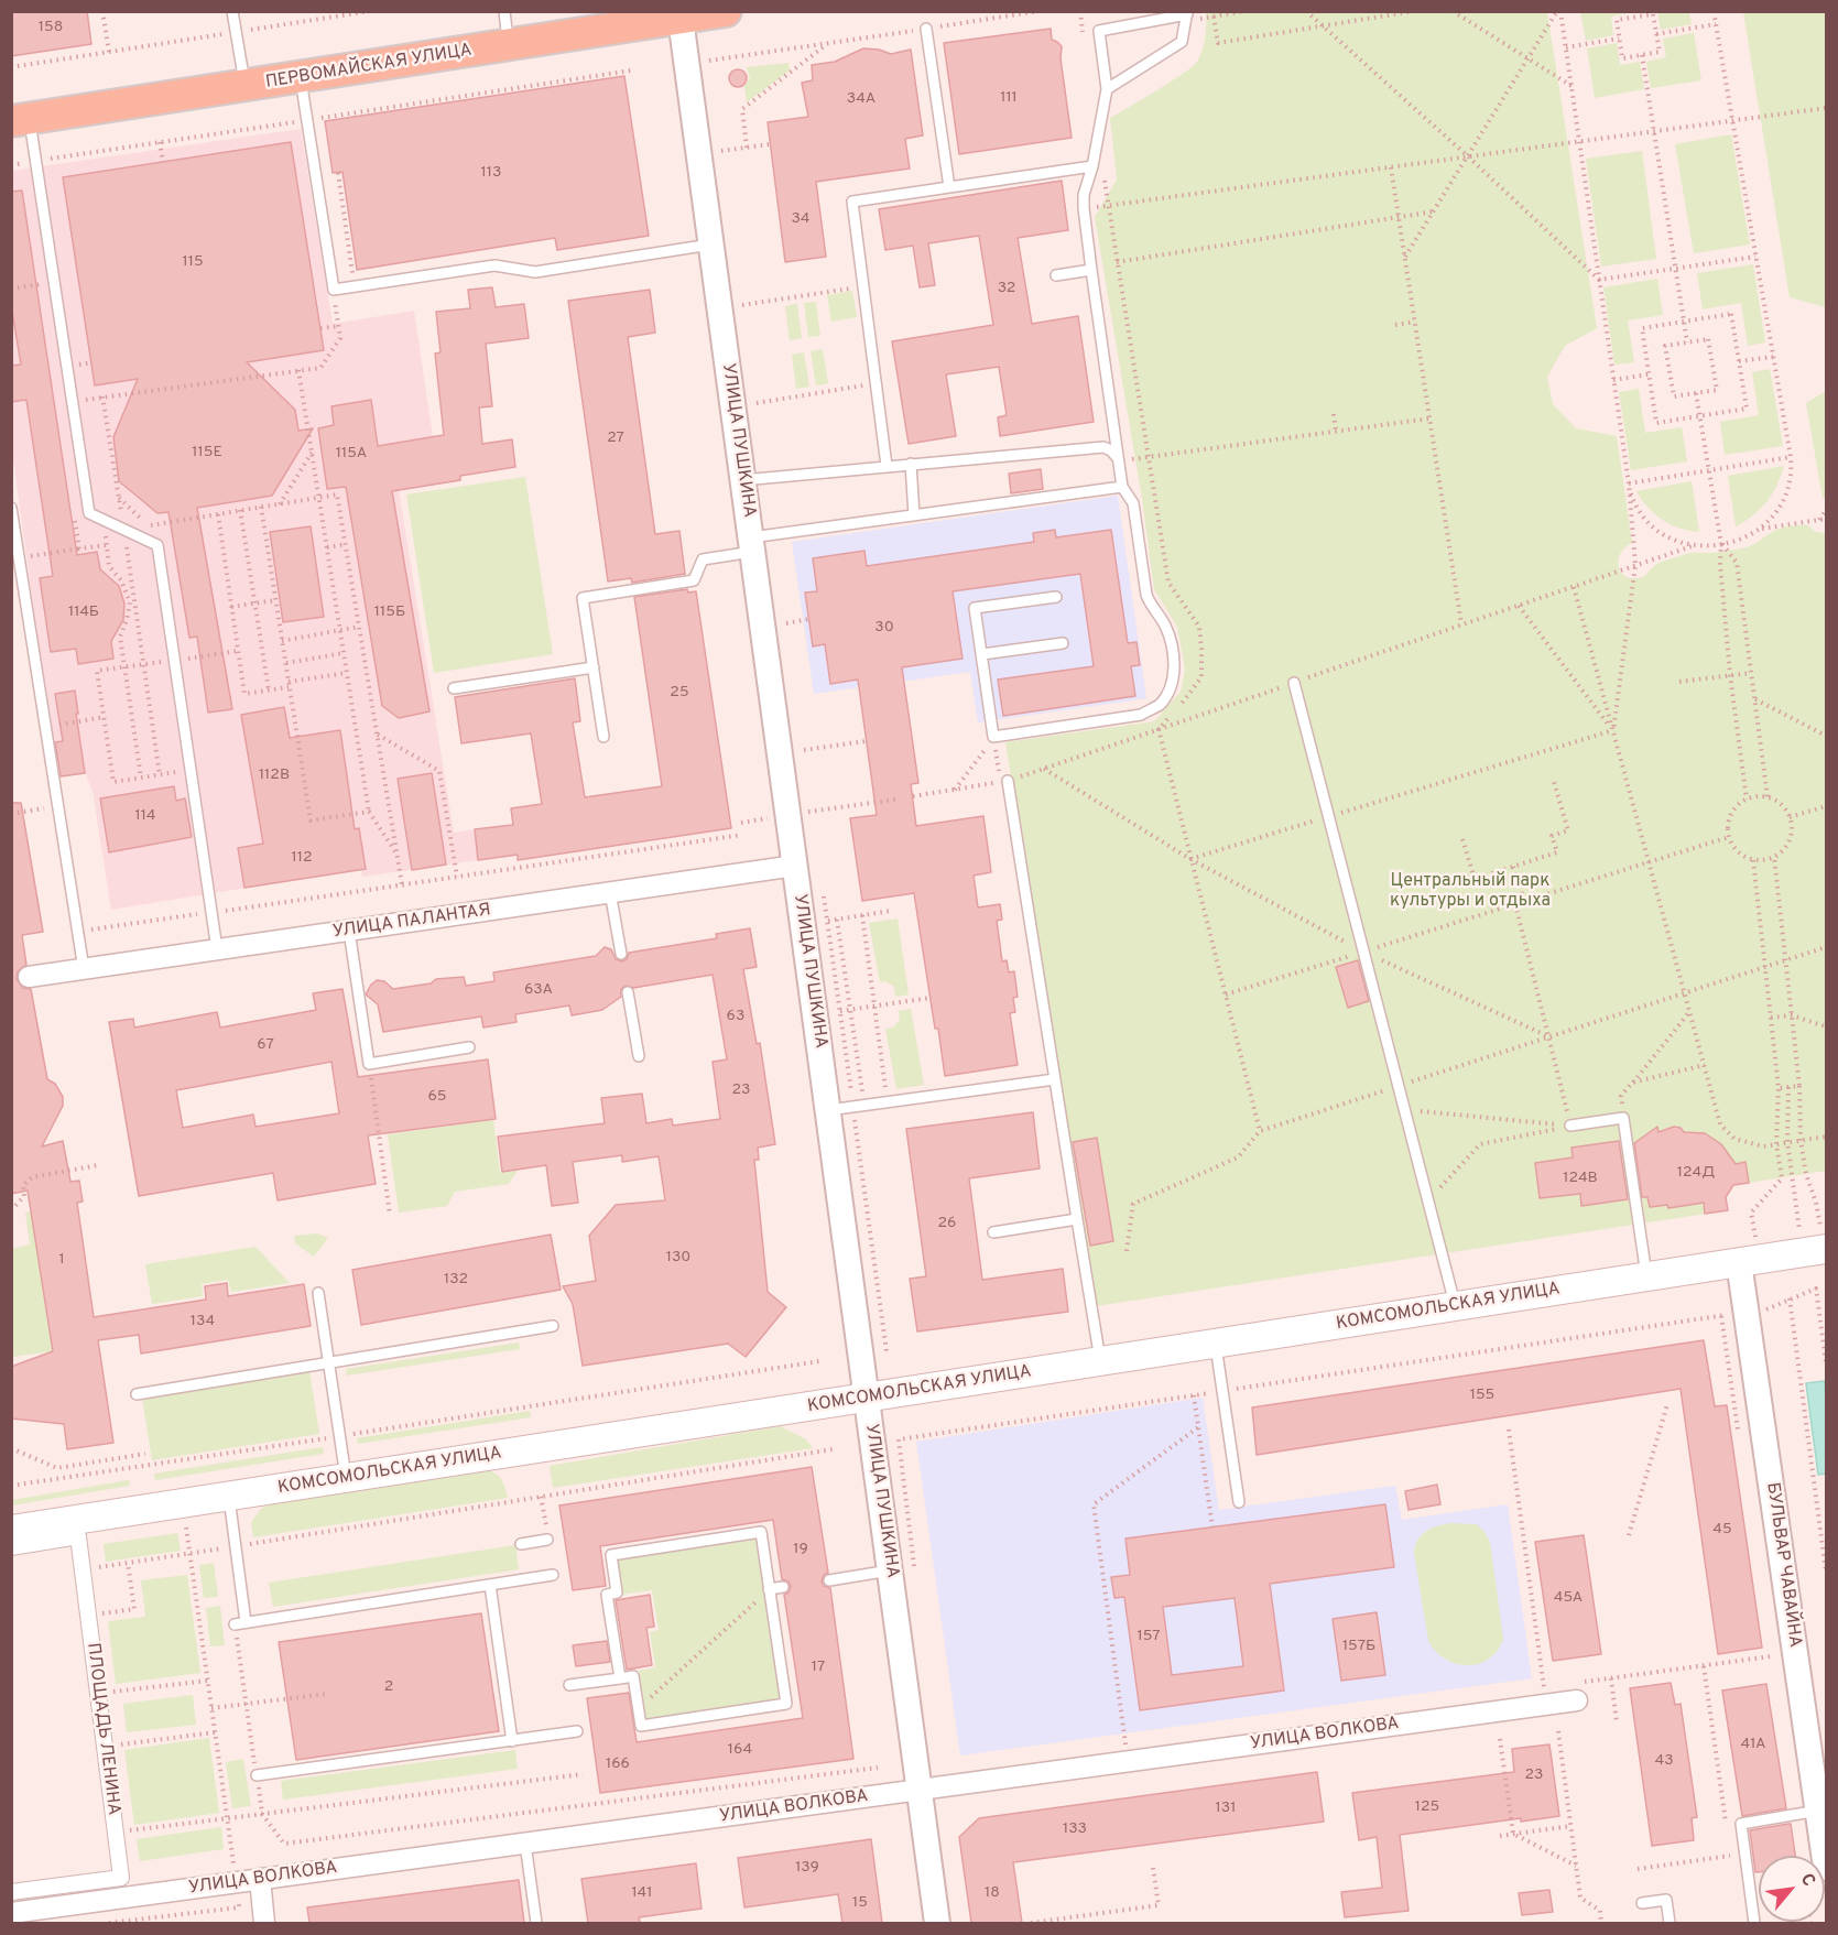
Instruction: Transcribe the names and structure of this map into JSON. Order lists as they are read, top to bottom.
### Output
{
  "streets": {
    "main road": ["ПЕРВОМАЙСКАЯ УЛИЦА", "КОМСОМОЛЬСКАЯ УЛИЦА"],
    "street": [
      "УЛИЦА ПУШКИНА",
      "УЛИЦА ПАЛАНТАЯ",
      "БУЛЬВАР ЧАВАЙНА",
      "ПЛОЩАДЬ ЛЕНИНА",
      "УЛИЦА ВОЛКОВА"
    ]
  },
  "crossings": [
    ["ПЕРВОМАЙСКАЯ УЛИЦА", "УЛИЦА ПУШКИНА"],
    ["УЛИЦА ПУШКИНА", "УЛИЦА ПАЛАНТАЯ"],
    ["УЛИЦА ПУШКИНА", "КОМСОМОЛЬСКАЯ УЛИЦА"],
    ["УЛИЦА ПУШКИНА", "УЛИЦА ВОЛКОВА"],
    ["КОМСОМОЛЬСКАЯ УЛИЦА", "БУЛЬВАР ЧАВАЙНА"]
  ],
  "parks": ["Центральный парк культуры и отдыха"],
  "house_numbers": [
    "158",
    "111",
    "34А",
    "113",
    "34",
    "115",
    "32",
    "27",
    "115Е",
    "115А",
    "114Б",
    "115Б",
    "30",
    "25",
    "112В",
    "114",
    "112",
    "63А",
    "63",
    "67",
    "23",
    "65",
    "124Д",
    "124В",
    "26",
    "130",
    "1",
    "132",
    "134",
    "155",
    "45",
    "19",
    "45А",
    "157",
    "157Б",
    "17",
    "2",
    "41А",
    "164",
    "43",
    "166",
    "23",
    "125",
    "131",
    "133",
    "139",
    "141",
    "18",
    "15"
  ],
  "north": "top right"
}
